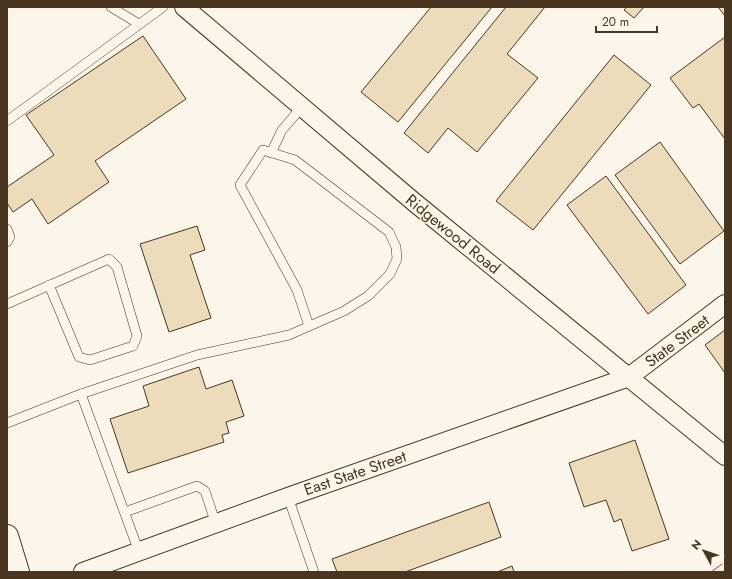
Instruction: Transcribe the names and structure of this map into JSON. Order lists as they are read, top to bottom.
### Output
{
  "streets": {
    "street": ["Ridgewood Road", "State Street", "East State Street"]
  },
  "crossings": [
    ["Ridgewood Road", "State Street"],
    ["Ridgewood Road", "East State Street"],
    ["State Street", "East State Street"]
  ],
  "scale_bar": "20 m",
  "north": "top left"
}
